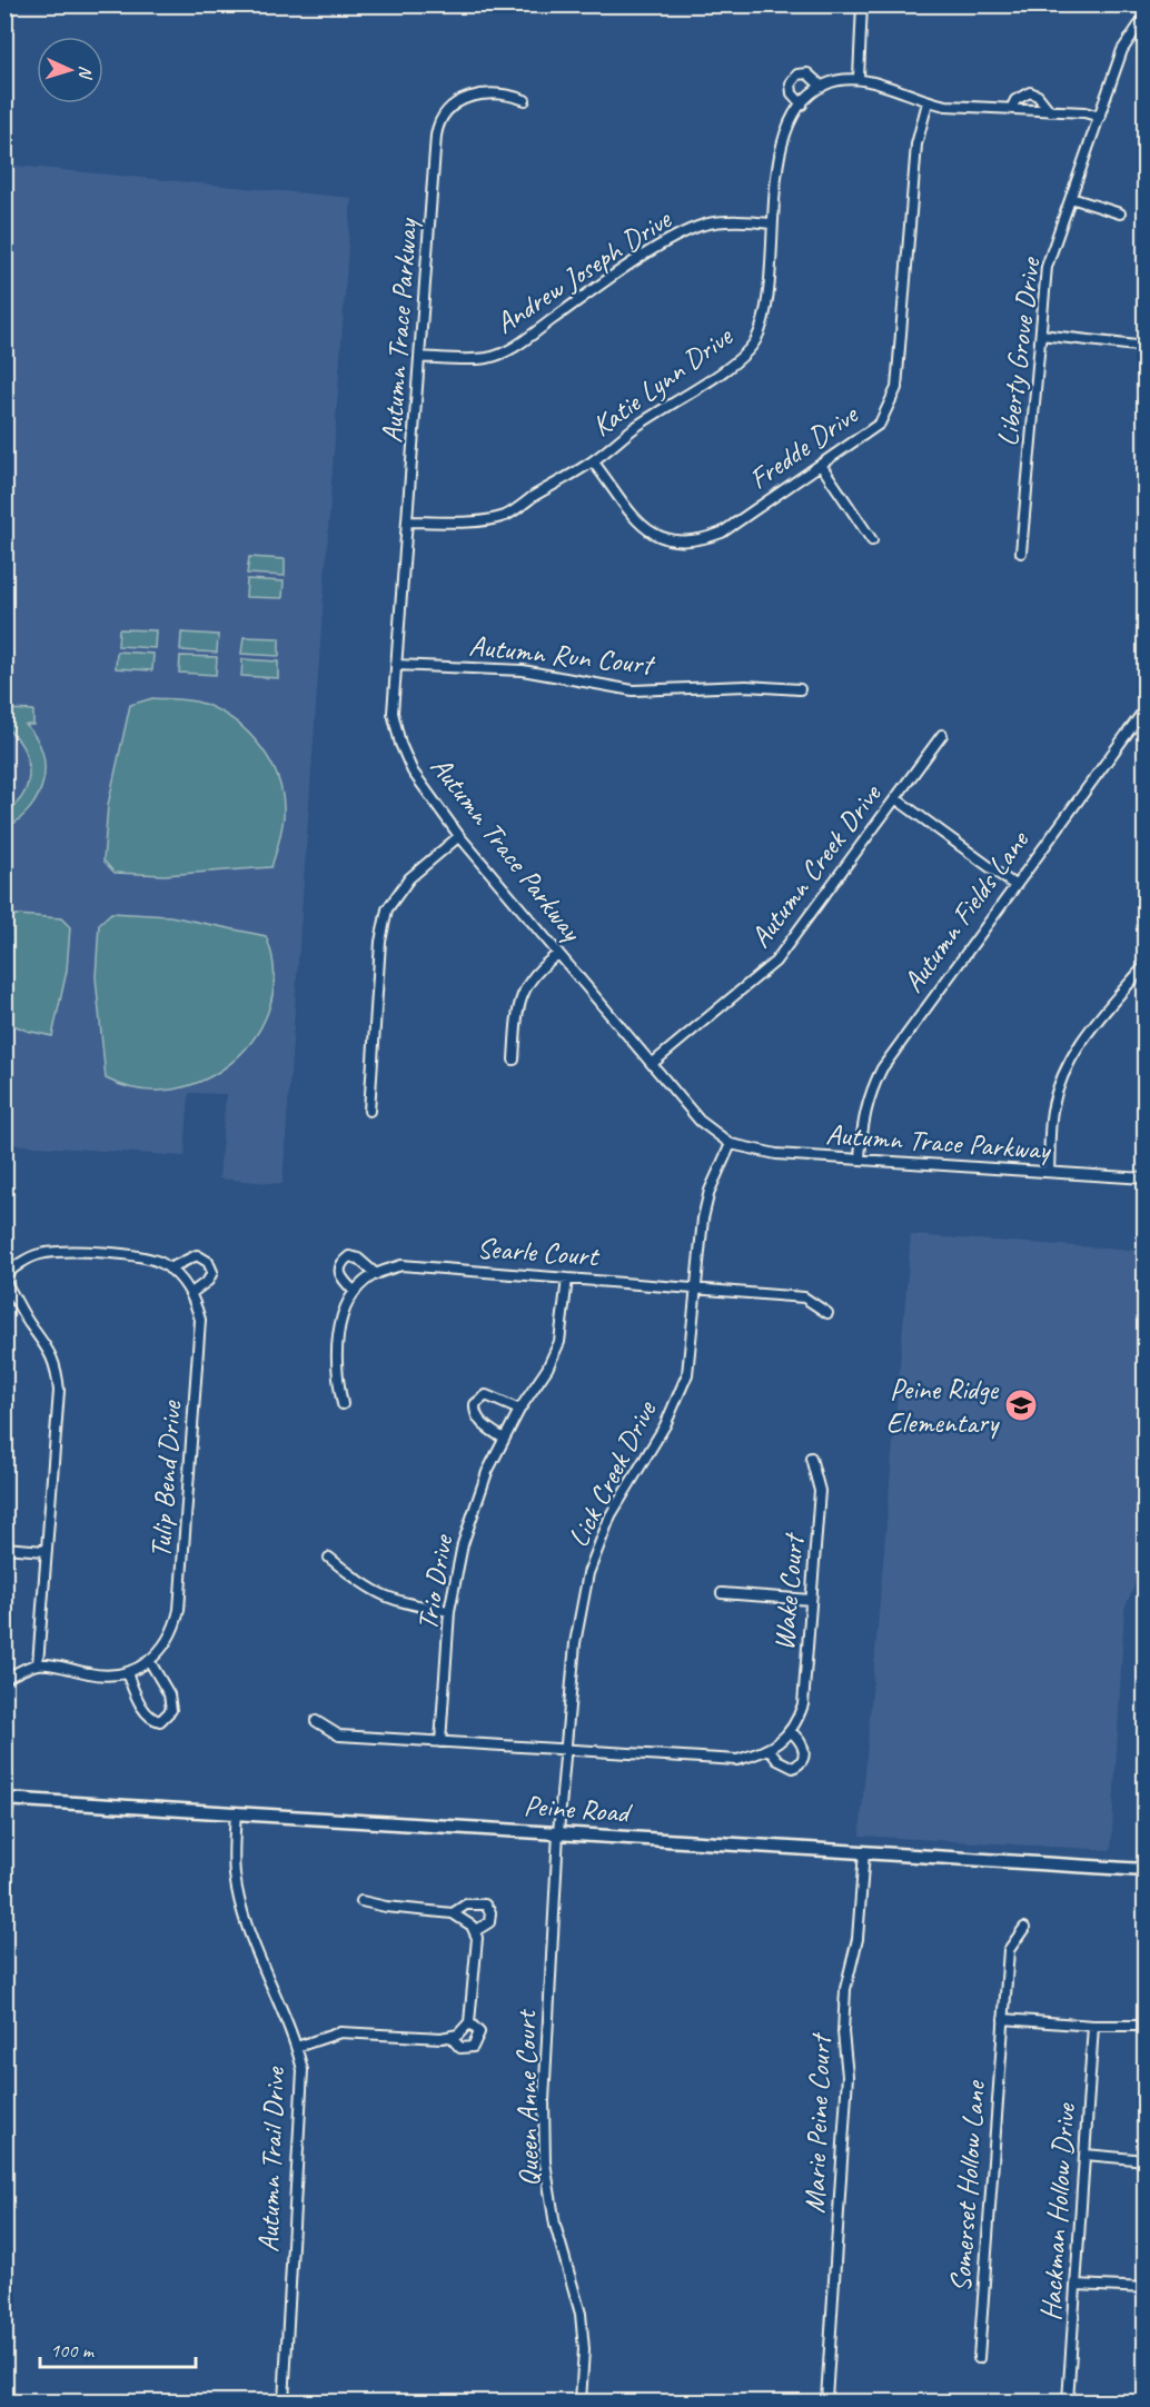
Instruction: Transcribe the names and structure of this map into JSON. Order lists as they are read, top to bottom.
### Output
{
  "streets": {
    "street": [
      "Andrew Joseph Drive",
      "Autumn Trace Parkway",
      "Liberty Grove Drive",
      "Katie Lynn Drive",
      "Fredde Drive",
      "Autumn Run Court",
      "Autumn Creek Drive",
      "Autumn Fields Lane",
      "Searle Court",
      "Lick Creek Drive",
      "Tulip Bend Drive",
      "Trio Drive",
      "Wake Court",
      "Peine Road",
      "Queen Anne Court",
      "Marie Peine Court",
      "Autumn Trail Drive",
      "Somerset Hollow Lane",
      "Hackman Hollow Drive"
    ]
  },
  "crossings": [
    ["Andrew Joseph Drive", "Autumn Trace Parkway"],
    ["Andrew Joseph Drive", "Katie Lynn Drive"],
    ["Autumn Trace Parkway", "Katie Lynn Drive"],
    ["Autumn Trace Parkway", "Autumn Run Court"],
    ["Autumn Trace Parkway", "Autumn Creek Drive"],
    ["Autumn Trace Parkway", "Autumn Fields Lane"],
    ["Autumn Trace Parkway", "Lick Creek Drive"],
    ["Katie Lynn Drive", "Fredde Drive"],
    ["Searle Court", "Lick Creek Drive"],
    ["Searle Court", "Trio Drive"],
    ["Lick Creek Drive", "Wake Court"],
    ["Lick Creek Drive", "Peine Road"],
    ["Lick Creek Drive", "Queen Anne Court"],
    ["Trio Drive", "Wake Court"],
    ["Peine Road", "Queen Anne Court"],
    ["Peine Road", "Marie Peine Court"],
    ["Peine Road", "Autumn Trail Drive"]
  ],
  "places": {
    "school or university": ["Peine Ridge Elementary"]
  },
  "scale_bar": "100 m",
  "north": "right"
}
